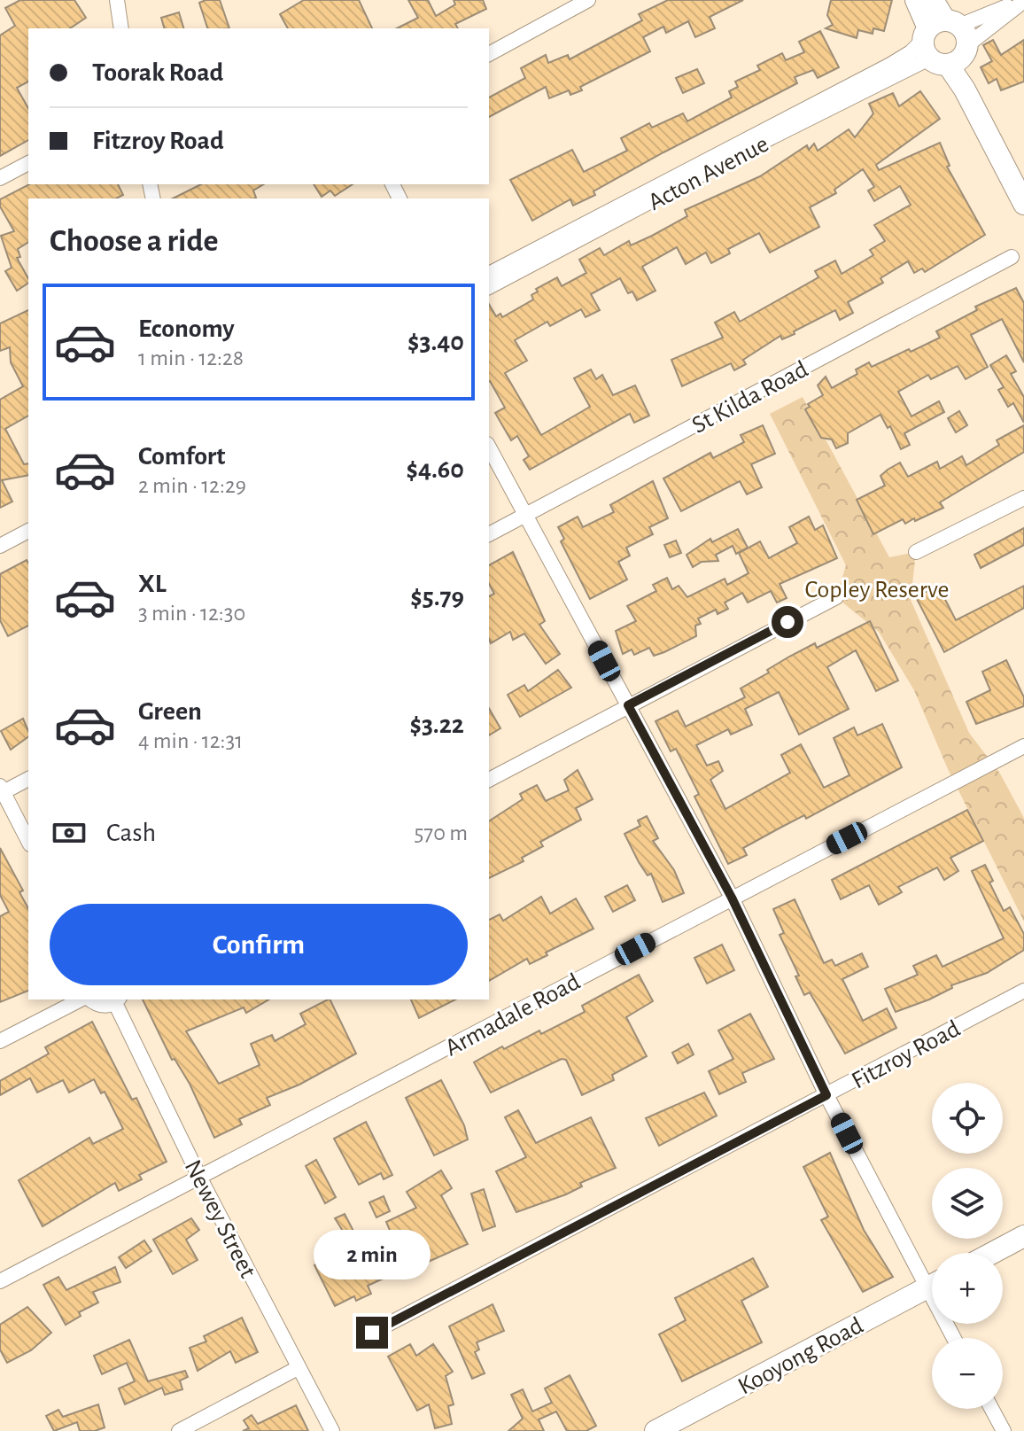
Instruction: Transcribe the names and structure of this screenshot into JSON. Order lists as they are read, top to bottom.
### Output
{
  "streets": {
    "street": [
      "Acton Avenue",
      "St Kilda Road",
      "Armadale Road",
      "Fitzroy Road",
      "Newey Street",
      "Kooyong Road"
    ]
  },
  "crossings": [
    ["Armadale Road", "Newey Street"]
  ],
  "parks": ["Copley Reserve"],
  "page": {
    "banner": ["Toorak Road", "Fitzroy Road"],
    "heading": "Choose a ride",
    "list": [
      {
        "name": "Economy",
        "note": "1 min · 12:28",
        "value": "$3.40"
      },
      {
        "name": "Comfort",
        "note": "2 min · 12:29",
        "value": "$4.60"
      },
      {
        "name": "XL",
        "note": "3 min · 12:30",
        "value": "$5.79"
      },
      {
        "name": "Green",
        "note": "4 min · 12:31",
        "value": "$3.22"
      }
    ],
    "pay": ["Cash", "570 m"],
    "buttons": "Confirm",
    "map_buttons": ["+", "−"],
    "bubble": "2 min"
  }
}
